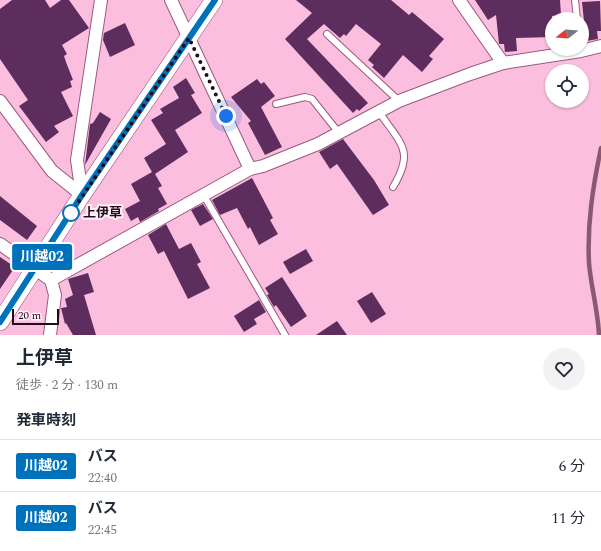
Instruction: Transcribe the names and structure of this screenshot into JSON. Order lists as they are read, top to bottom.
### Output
{
  "places": ["上伊草"],
  "lines": ["bus line 川越02"],
  "scale_bar": "20 m",
  "north": "left",
  "page": {
    "on_map": "川越02",
    "scale": "20 m",
    "heading": [
      ["上伊草", "徒歩 · 2 分 · 130 m"],
      "発車時刻"
    ],
    "list": [
      {
        "mark": "川越02",
        "name": "バス",
        "note": "22:40",
        "value": "6 分"
      },
      {
        "mark": "川越02",
        "name": "バス",
        "note": "22:45",
        "value": "11 分"
      }
    ]
  }
}
